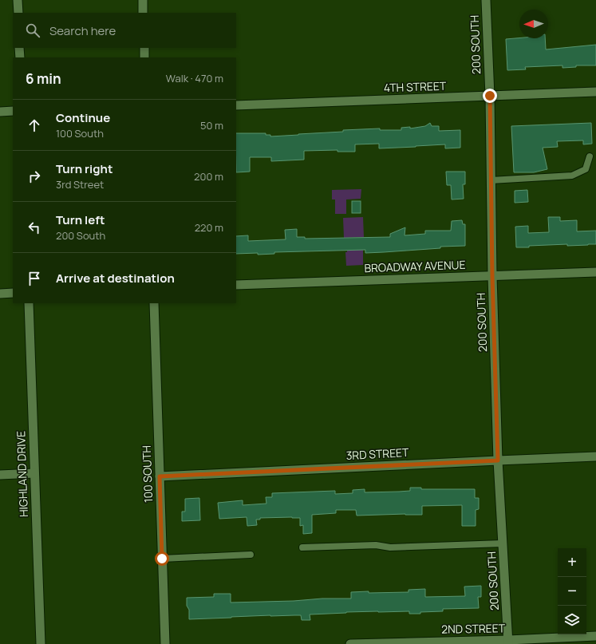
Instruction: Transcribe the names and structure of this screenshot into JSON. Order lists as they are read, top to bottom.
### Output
{
  "streets": {
    "street": [
      "200 SOUTH",
      "4TH STREET",
      "BROADWAY AVENUE",
      "3RD STREET",
      "HIGHLAND DRIVE",
      "100 SOUTH",
      "2ND STREET"
    ]
  },
  "crossings": [
    ["200 SOUTH", "4TH STREET"],
    ["200 SOUTH", "BROADWAY AVENUE"],
    ["200 SOUTH", "3RD STREET"],
    ["200 SOUTH", "2ND STREET"],
    ["3RD STREET", "100 SOUTH"]
  ],
  "north": "left",
  "page": {
    "search": "Search here",
    "heading": ["6 min", "Walk · 470 m"],
    "list": [
      ["Continue", "100 South", "50 m"],
      ["Turn right", "3rd Street", "200 m"],
      ["Turn left", "200 South", "220 m"],
      "Arrive at destination"
    ],
    "map_buttons": ["+", "−"]
  }
}
